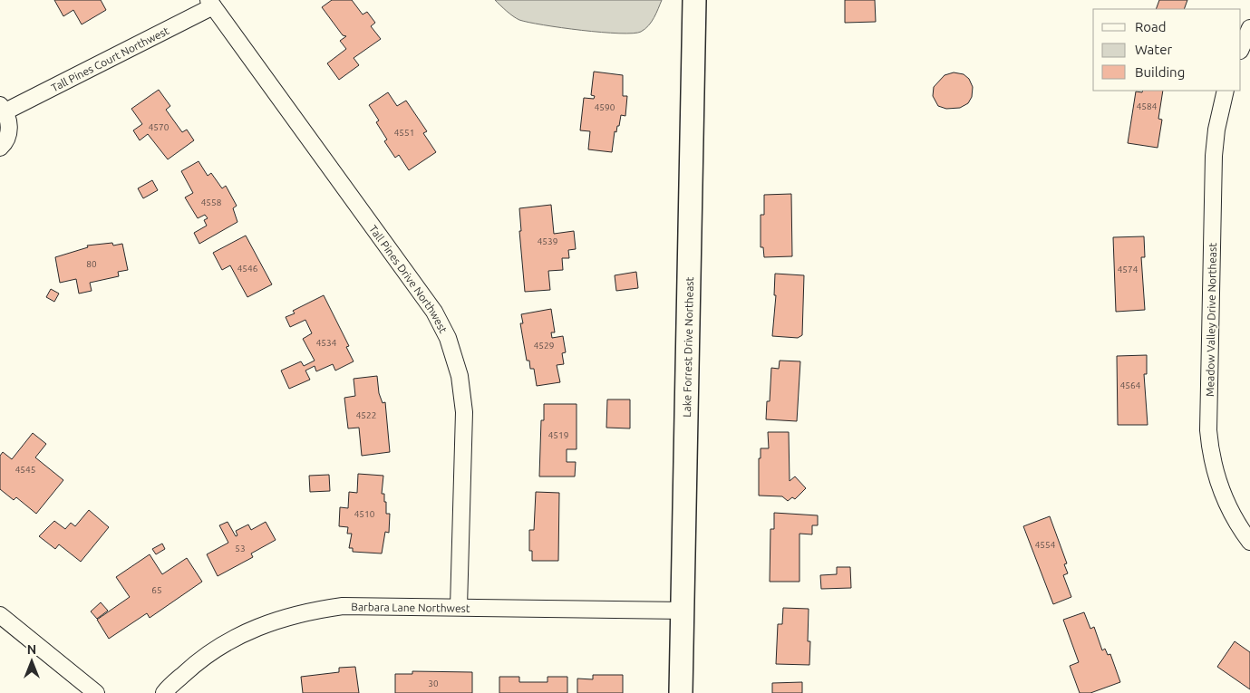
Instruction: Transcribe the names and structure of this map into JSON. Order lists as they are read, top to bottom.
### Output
{
  "streets": {
    "street": [
      "Tall Pines Court Northwest",
      "Tall Pines Drive Northwest",
      "Meadow Valley Drive Northeast",
      "Lake Forrest Drive Northeast",
      "Barbara Lane Northwest"
    ]
  },
  "crossings": [
    ["Tall Pines Court Northwest", "Tall Pines Drive Northwest"],
    ["Tall Pines Drive Northwest", "Barbara Lane Northwest"],
    ["Lake Forrest Drive Northeast", "Barbara Lane Northwest"]
  ],
  "house_numbers": [
    "4584",
    "4590",
    "4570",
    "4551",
    "4558",
    "4539",
    "80",
    "4546",
    "4574",
    "4534",
    "4529",
    "4564",
    "4522",
    "4519",
    "4545",
    "4510",
    "4554",
    "53",
    "65",
    "30"
  ],
  "legend": ["Road", "Water", "Building"],
  "north": "top"
}
